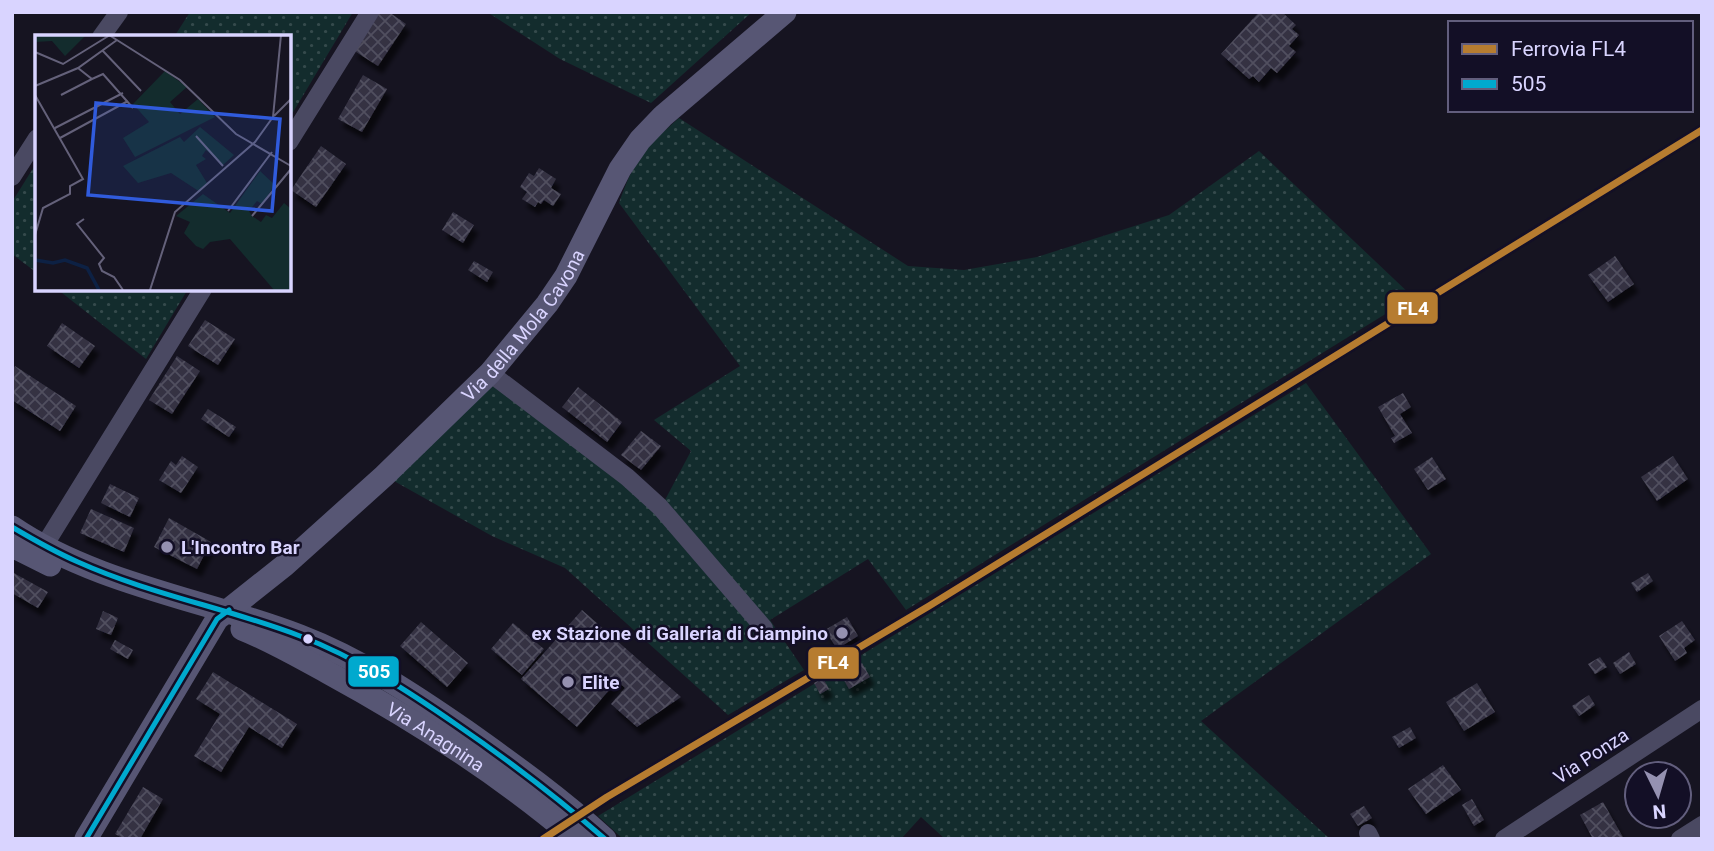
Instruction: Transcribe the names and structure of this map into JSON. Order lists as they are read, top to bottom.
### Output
{
  "streets": {
    "main road": ["Via della Mola Cavona", "Via Anagnina"],
    "street": ["Via Ponza"]
  },
  "crossings": [
    ["Via della Mola Cavona", "Via Anagnina"]
  ],
  "places": ["L'Incontro Bar", "ex Stazione di Galleria di Ciampino", "Elite"],
  "lines": ["rail line FL4", "transit line 505"],
  "legend": ["Ferrovia FL4", "505"],
  "north": "bottom"
}
